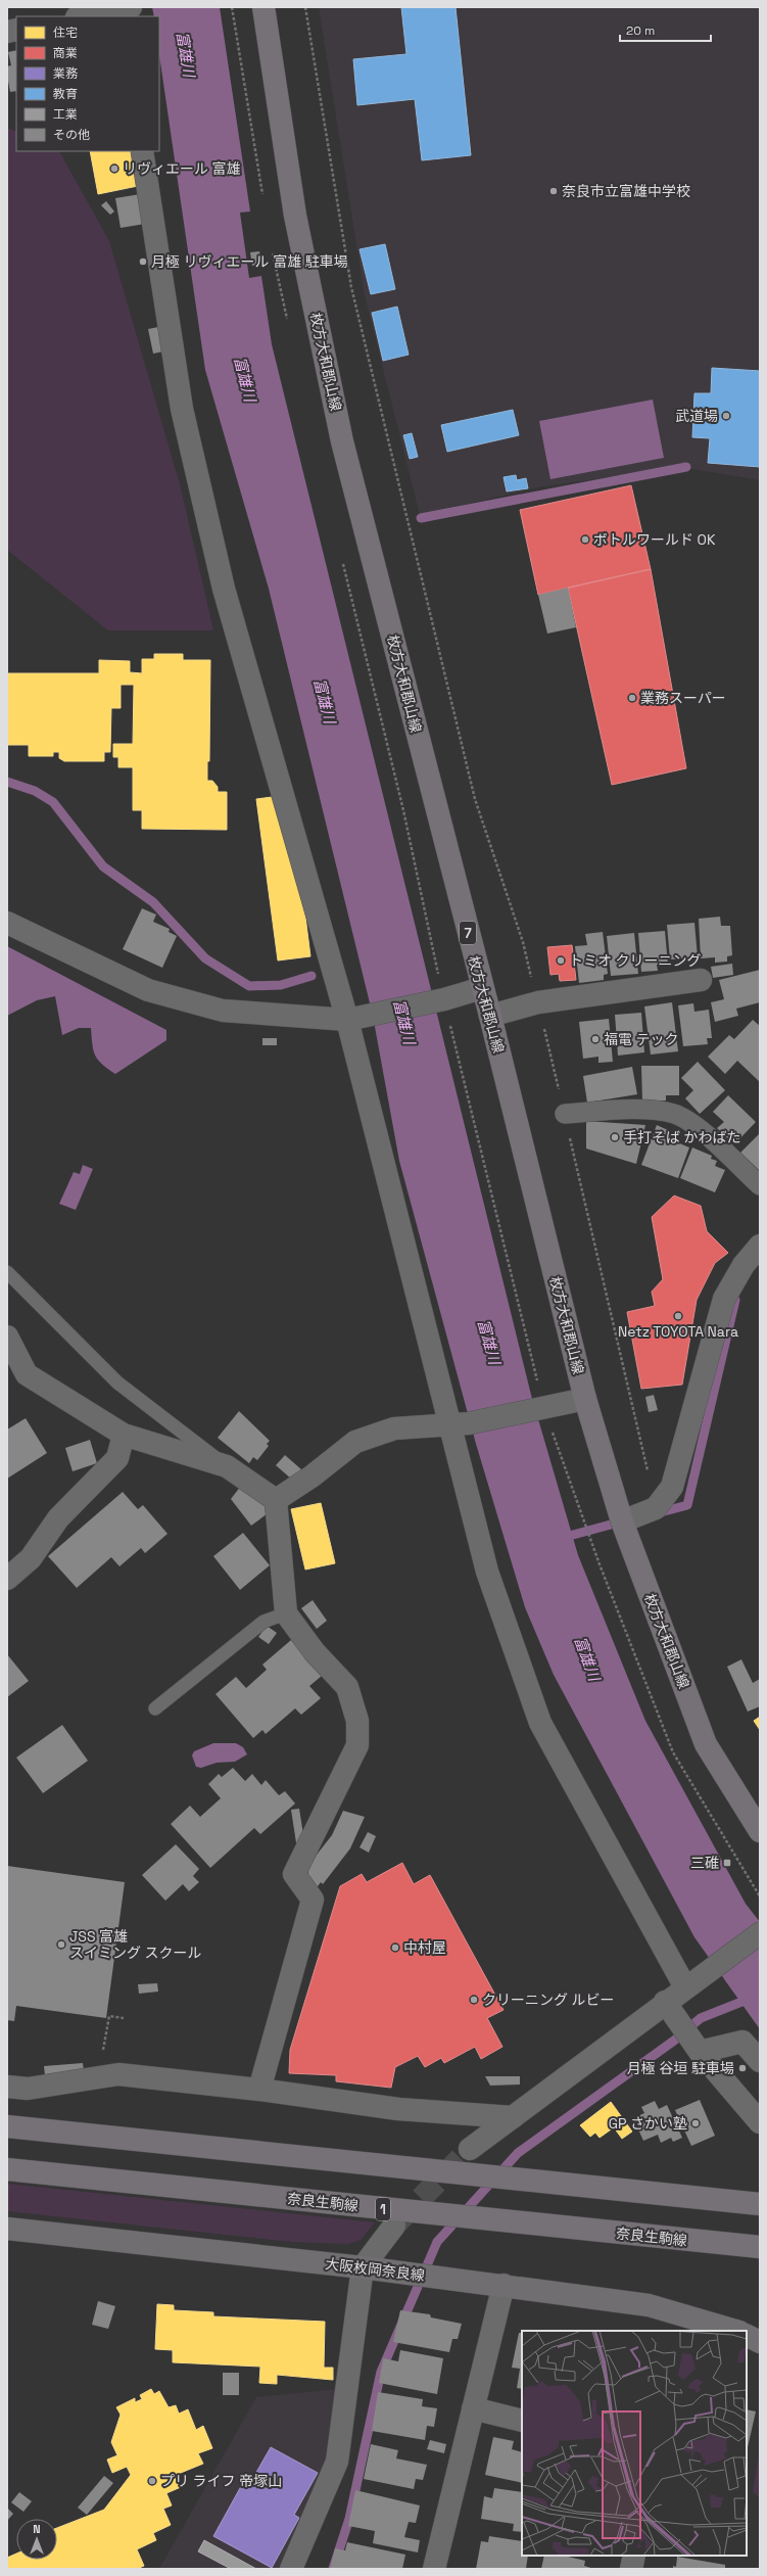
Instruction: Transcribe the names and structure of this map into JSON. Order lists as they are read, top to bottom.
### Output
{
  "streets": {
    "main road": [
      "枚方大和郡山線",
      "7",
      "奈良生駒線",
      "1",
      "大阪枚岡奈良線"
    ]
  },
  "water": ["富雄川"],
  "places": {
    "other": [
      "リヴィエール 富雄",
      "奈良市立富雄中学校",
      "月極 リヴィエール 富雄 駐車場",
      "武道場",
      "ボトルワールド OK",
      "業務スーパー",
      "トミオ クリーニング",
      "福電 テック",
      "手打そば かわばた",
      "Netz TOYOTA Nara",
      "JSS 富雄 スイミング スクール",
      "中村屋",
      "クリーニング ルビー",
      "月極 谷垣 駐車場",
      "GP さかい塾",
      "プリ ライフ 帝塚山"
    ],
    "transit": ["三碓"]
  },
  "legend": [
    "住宅",
    "商業",
    "業務",
    "教育",
    "工業",
    "その他"
  ],
  "scale_bar": "20 m",
  "north": "top"
}
